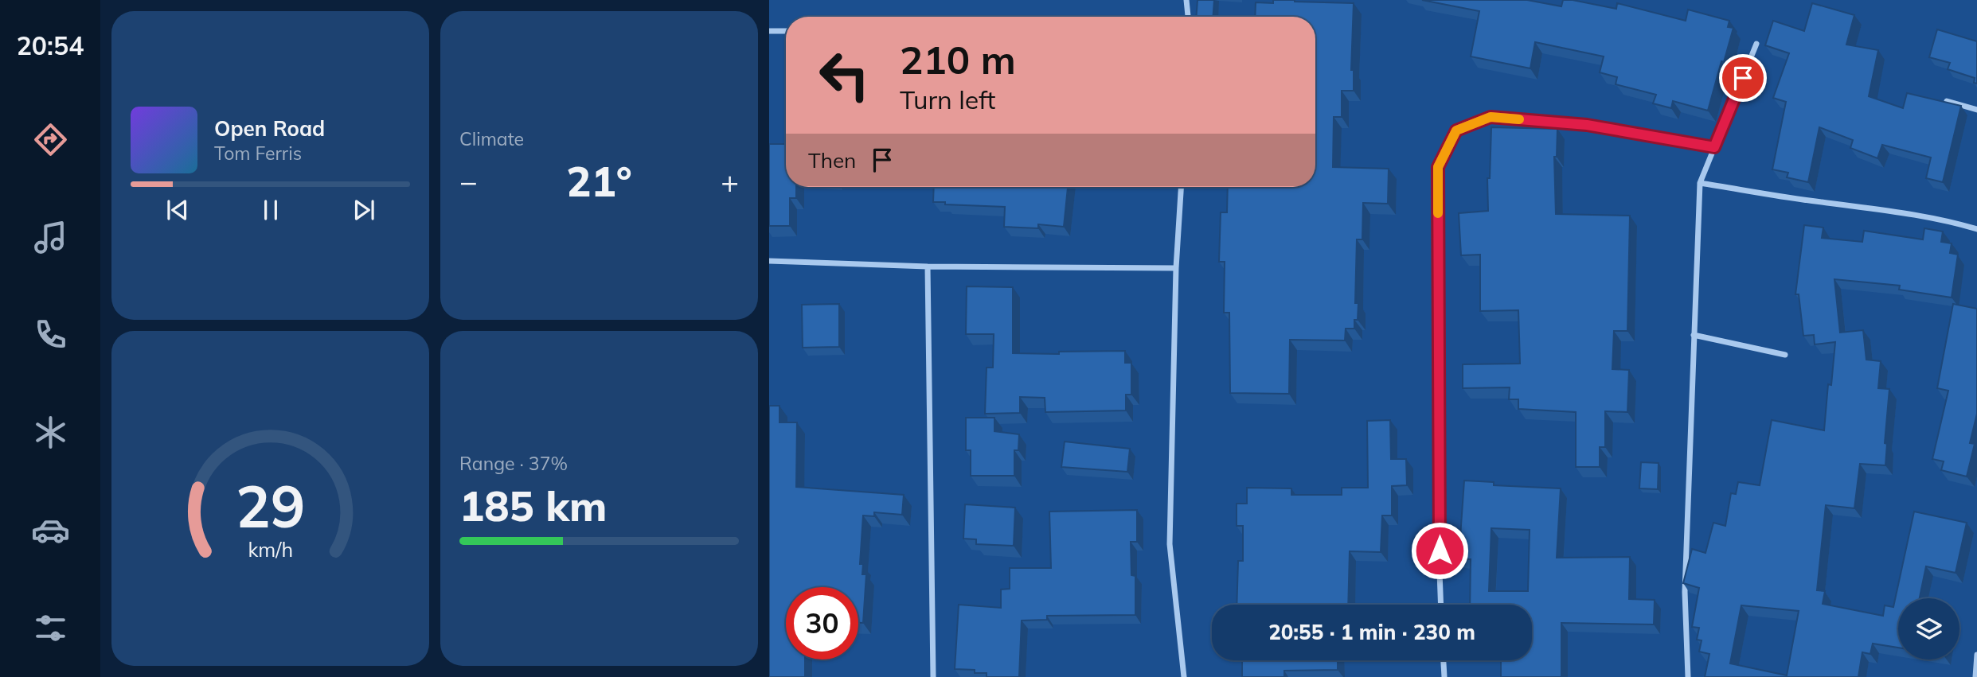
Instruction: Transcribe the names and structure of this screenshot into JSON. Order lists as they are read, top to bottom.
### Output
{
  "page": {
    "tabs": "20:54",
    "tile": [
      "Climate",
      ["Range · 37%", "185 km"]
    ],
    "turn": ["210 m", "Turn left"],
    "song": ["Open Road", "Tom Ferris"],
    "then": "Then",
    "heat": ["−", "21°", "+"],
    "limit": "30",
    "trip": "20:55 · 1 min · 230 m",
    "gauge": ["29", "km/h"]
  }
}
